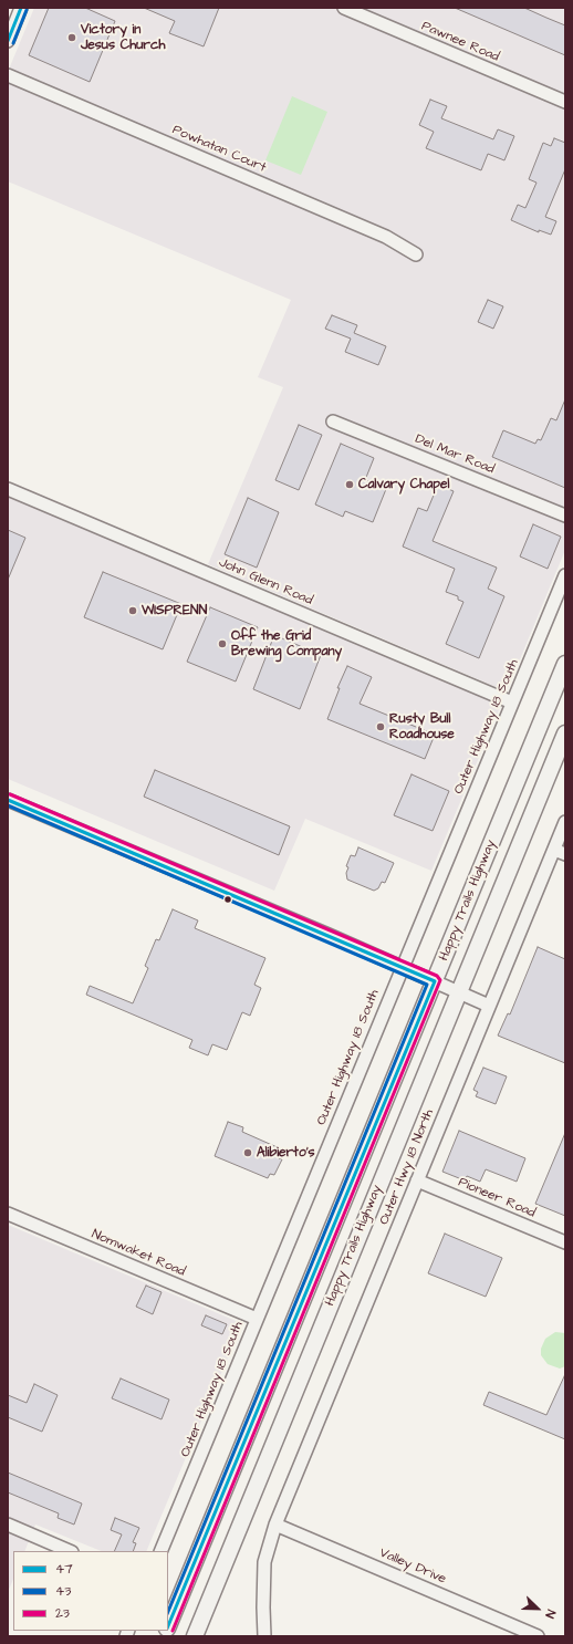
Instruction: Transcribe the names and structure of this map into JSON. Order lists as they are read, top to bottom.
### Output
{
  "streets": {
    "main road": ["Happy Trails Highway"],
    "street": [
      "Pawnee Road",
      "Powhatan Court",
      "Del Mar Road",
      "John Glenn Road",
      "Outer Highway 18 South",
      "Outer Hwy 18 North",
      "Pioneer Road",
      "Nomwaket Road",
      "Valley Drive"
    ]
  },
  "crossings": [
    ["John Glenn Road", "Outer Highway 18 South"],
    ["Outer Highway 18 South", "Nomwaket Road"],
    ["Outer Hwy 18 North", "Pioneer Road"],
    ["Outer Hwy 18 North", "Valley Drive"]
  ],
  "places": [
    "Victory in Jesus Church",
    "Calvary Chapel",
    "WISPRENN",
    "Off the Grid Brewing Company",
    "Rusty Bull Roadhouse",
    "Alibierto's"
  ],
  "lines": ["transit line 47", "transit line 43", "transit line 23"],
  "legend": ["47", "43", "23"],
  "north": "bottom right"
}
